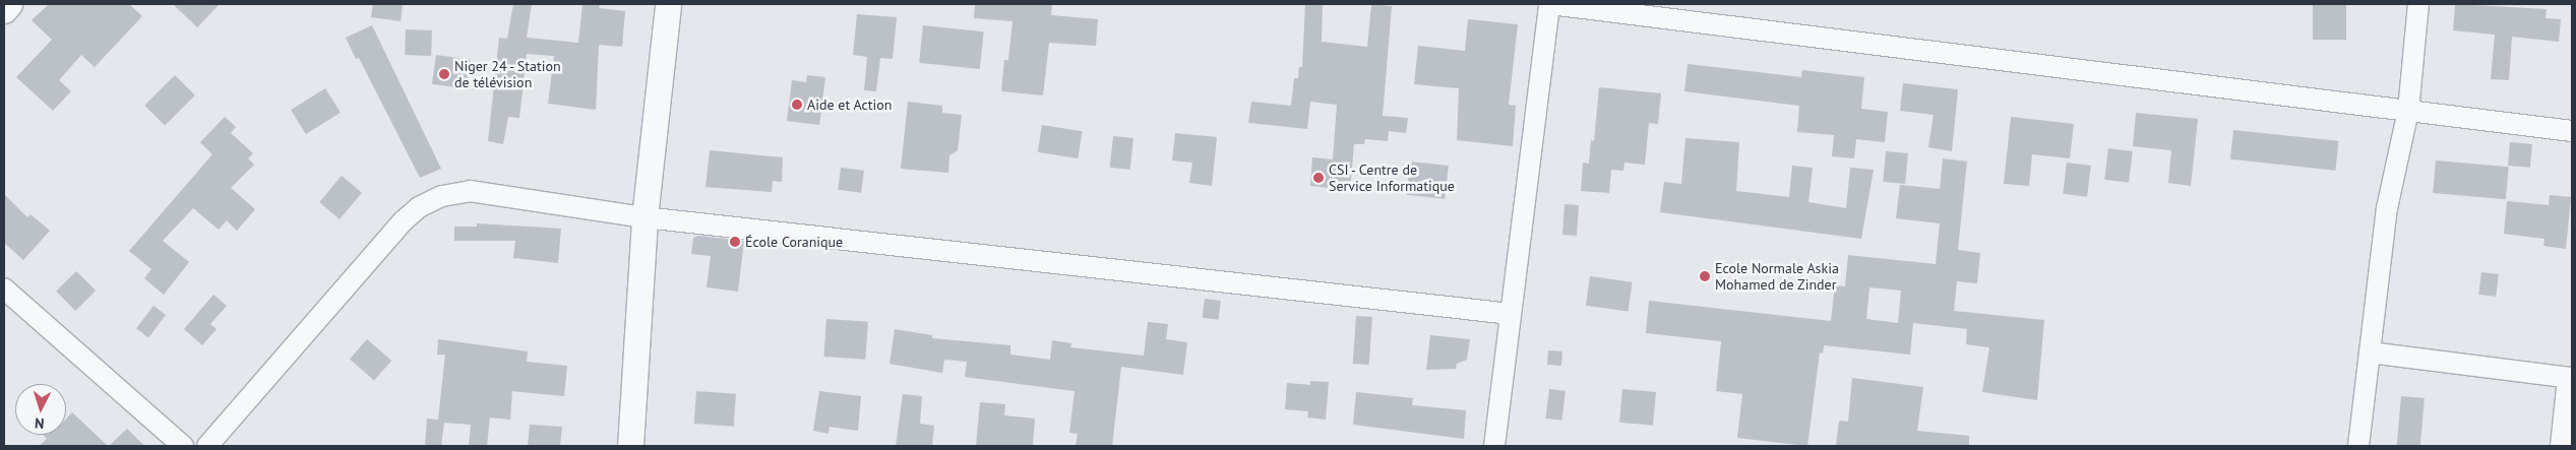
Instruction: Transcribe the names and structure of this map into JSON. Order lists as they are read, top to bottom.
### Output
{
  "places": [
    "Niger 24 - Station de télévision",
    "Aide et Action",
    "CSI - Centre de Service Informatique",
    "École Coranique",
    "Ecole Normale Askia Mohamed de Zinder"
  ],
  "north": "bottom"
}
